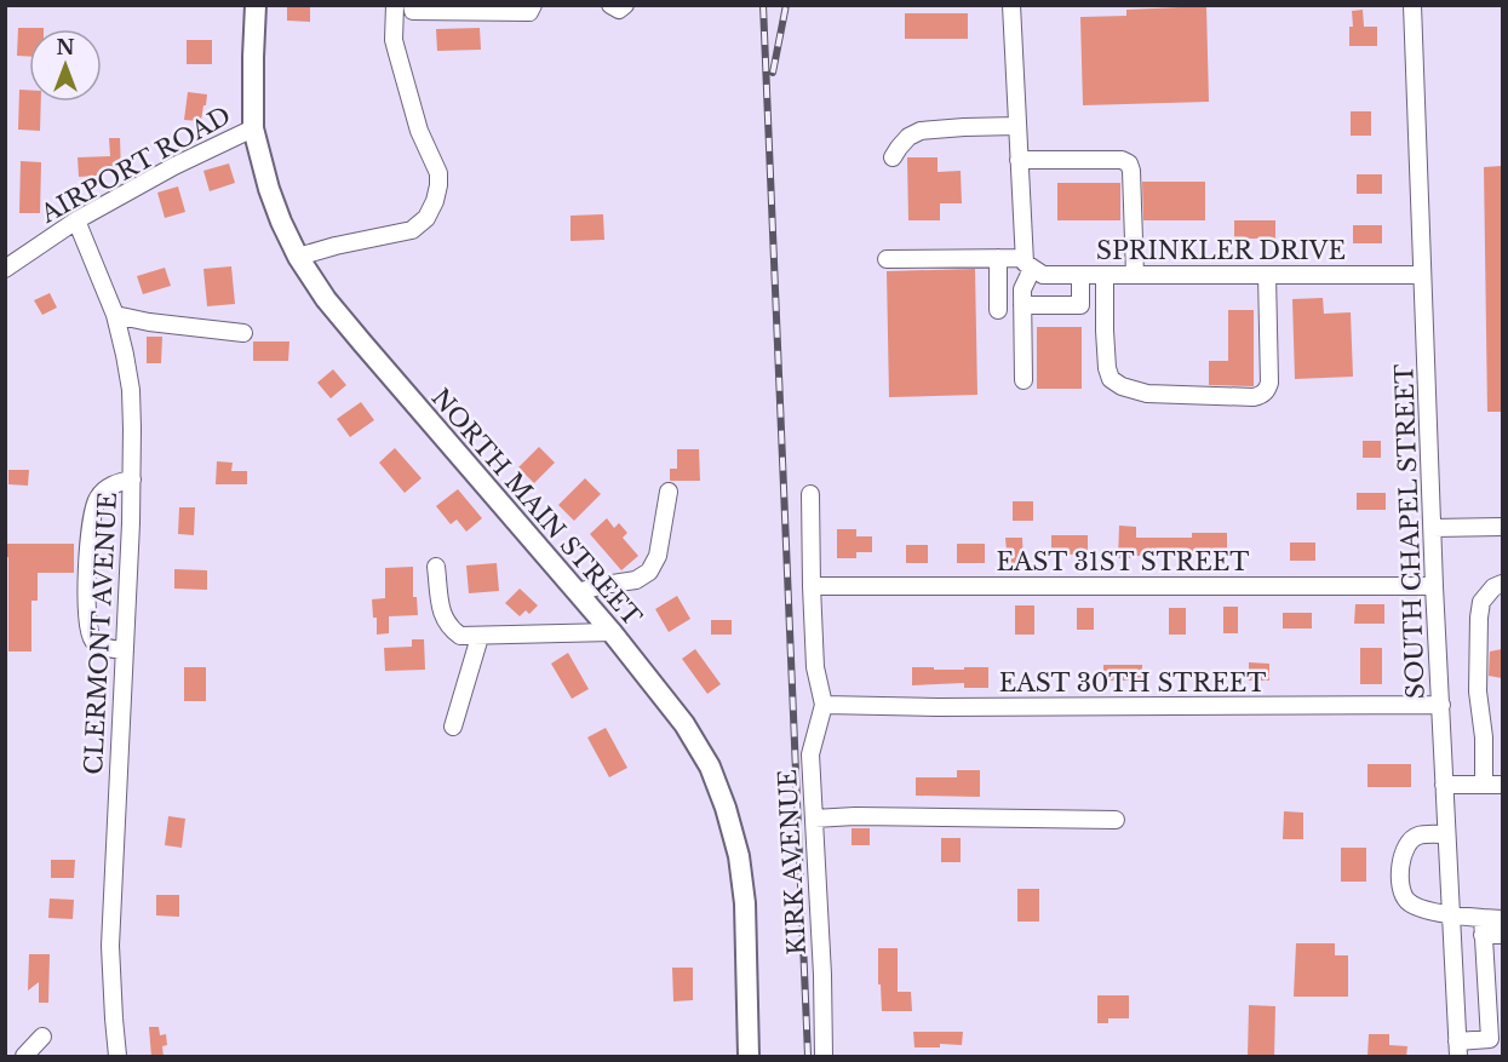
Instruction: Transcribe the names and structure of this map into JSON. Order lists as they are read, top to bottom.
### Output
{
  "streets": {
    "main road": ["NORTH MAIN STREET"],
    "street": [
      "AIRPORT ROAD",
      "SPRINKLER DRIVE",
      "SOUTH CHAPEL STREET",
      "EAST 31ST STREET",
      "CLERMONT AVENUE",
      "EAST 30TH STREET",
      "KIRK AVENUE"
    ]
  },
  "crossings": [
    ["AIRPORT ROAD", "NORTH MAIN STREET"],
    ["AIRPORT ROAD", "CLERMONT AVENUE"],
    ["SPRINKLER DRIVE", "SOUTH CHAPEL STREET"],
    ["SOUTH CHAPEL STREET", "EAST 31ST STREET"],
    ["SOUTH CHAPEL STREET", "EAST 30TH STREET"],
    ["EAST 31ST STREET", "KIRK AVENUE"],
    ["EAST 30TH STREET", "KIRK AVENUE"]
  ],
  "north": "top"
}
